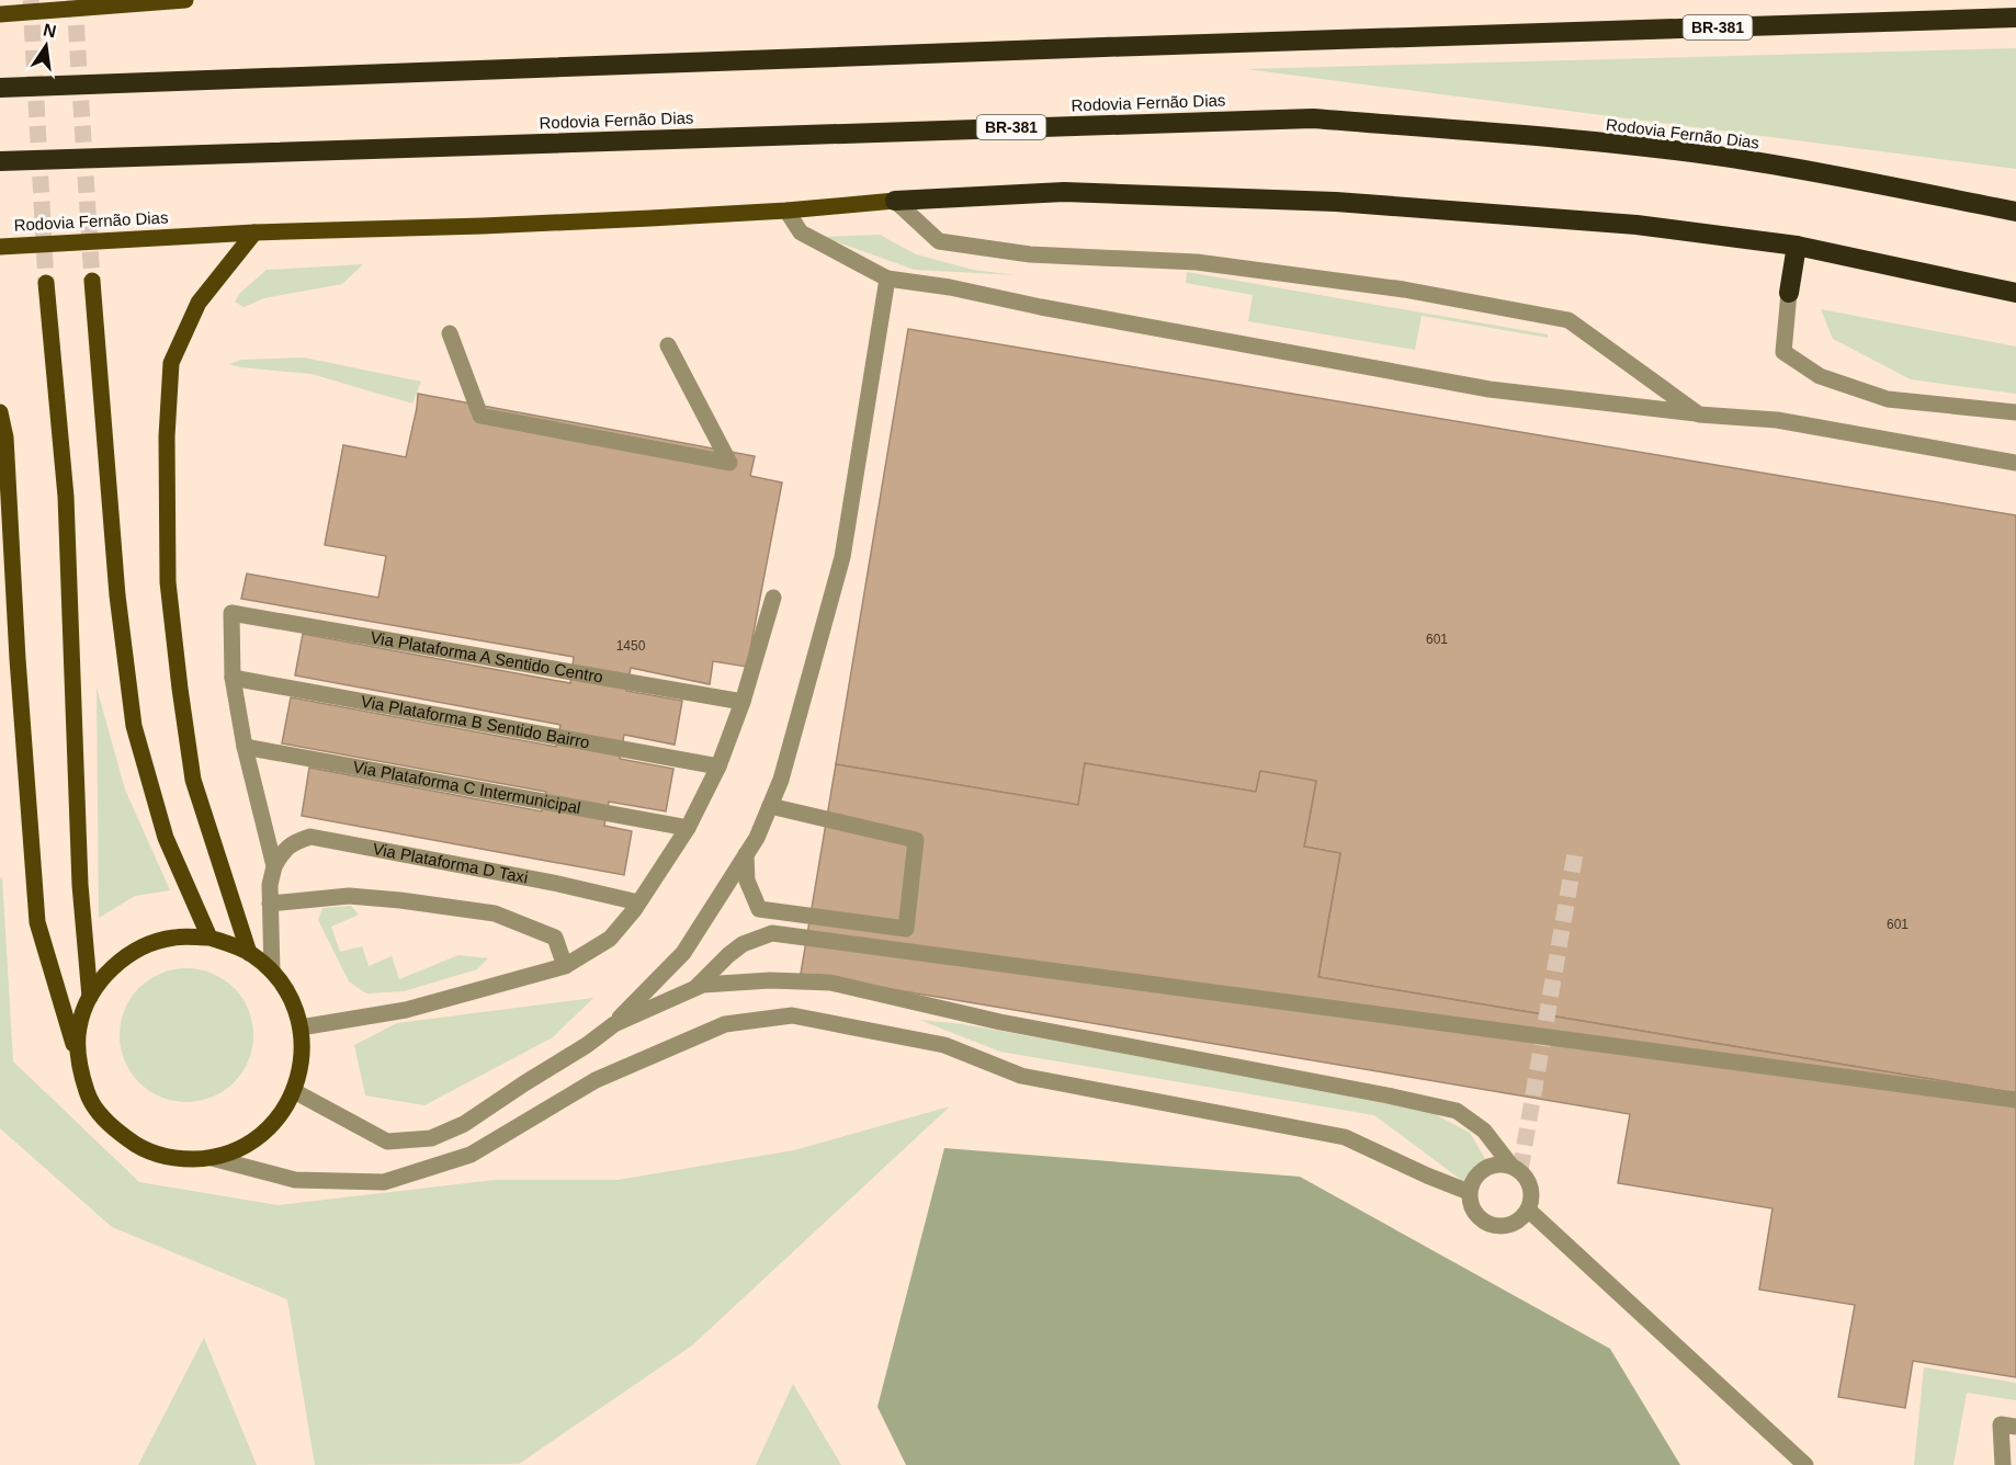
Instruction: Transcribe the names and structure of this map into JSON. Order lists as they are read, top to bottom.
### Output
{
  "streets": {
    "highway": ["BR-381", "Rodovia Fernão Dias"],
    "lane": [
      "Via Plataforma A Sentido Centro",
      "Via Plataforma B Sentido Bairro",
      "Via Plataforma C Intermunicipal",
      "Via Plataforma D Taxi"
    ]
  },
  "crossings": [
    ["Via Plataforma A Sentido Centro", "Via Plataforma B Sentido Bairro"]
  ],
  "house_numbers": ["601", "1450", "601"],
  "north": "top"
}
